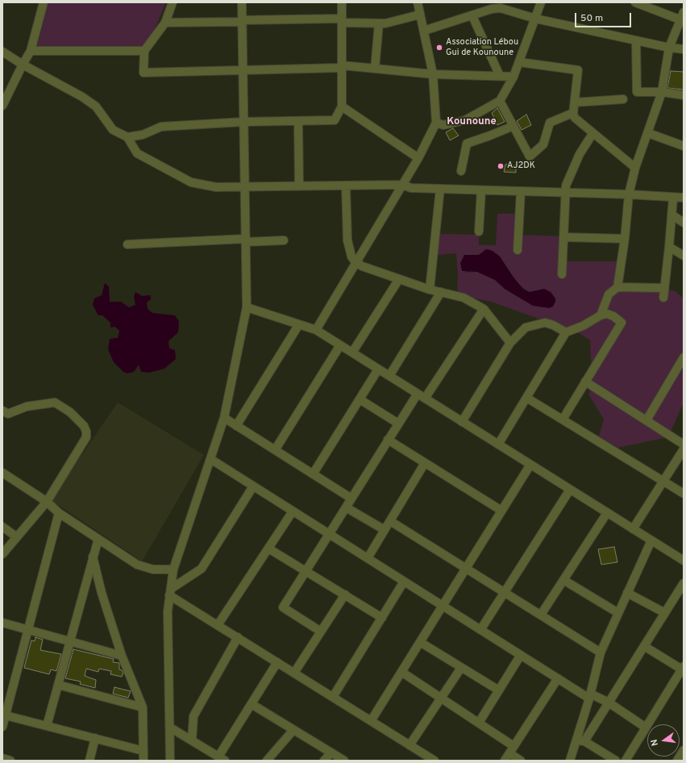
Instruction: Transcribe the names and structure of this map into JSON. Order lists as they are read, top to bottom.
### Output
{
  "districts": ["Kounoune"],
  "places": ["Association Lébou Gui de Kounoune", "AJ2DK"],
  "scale_bar": "50 m",
  "north": "left"
}
